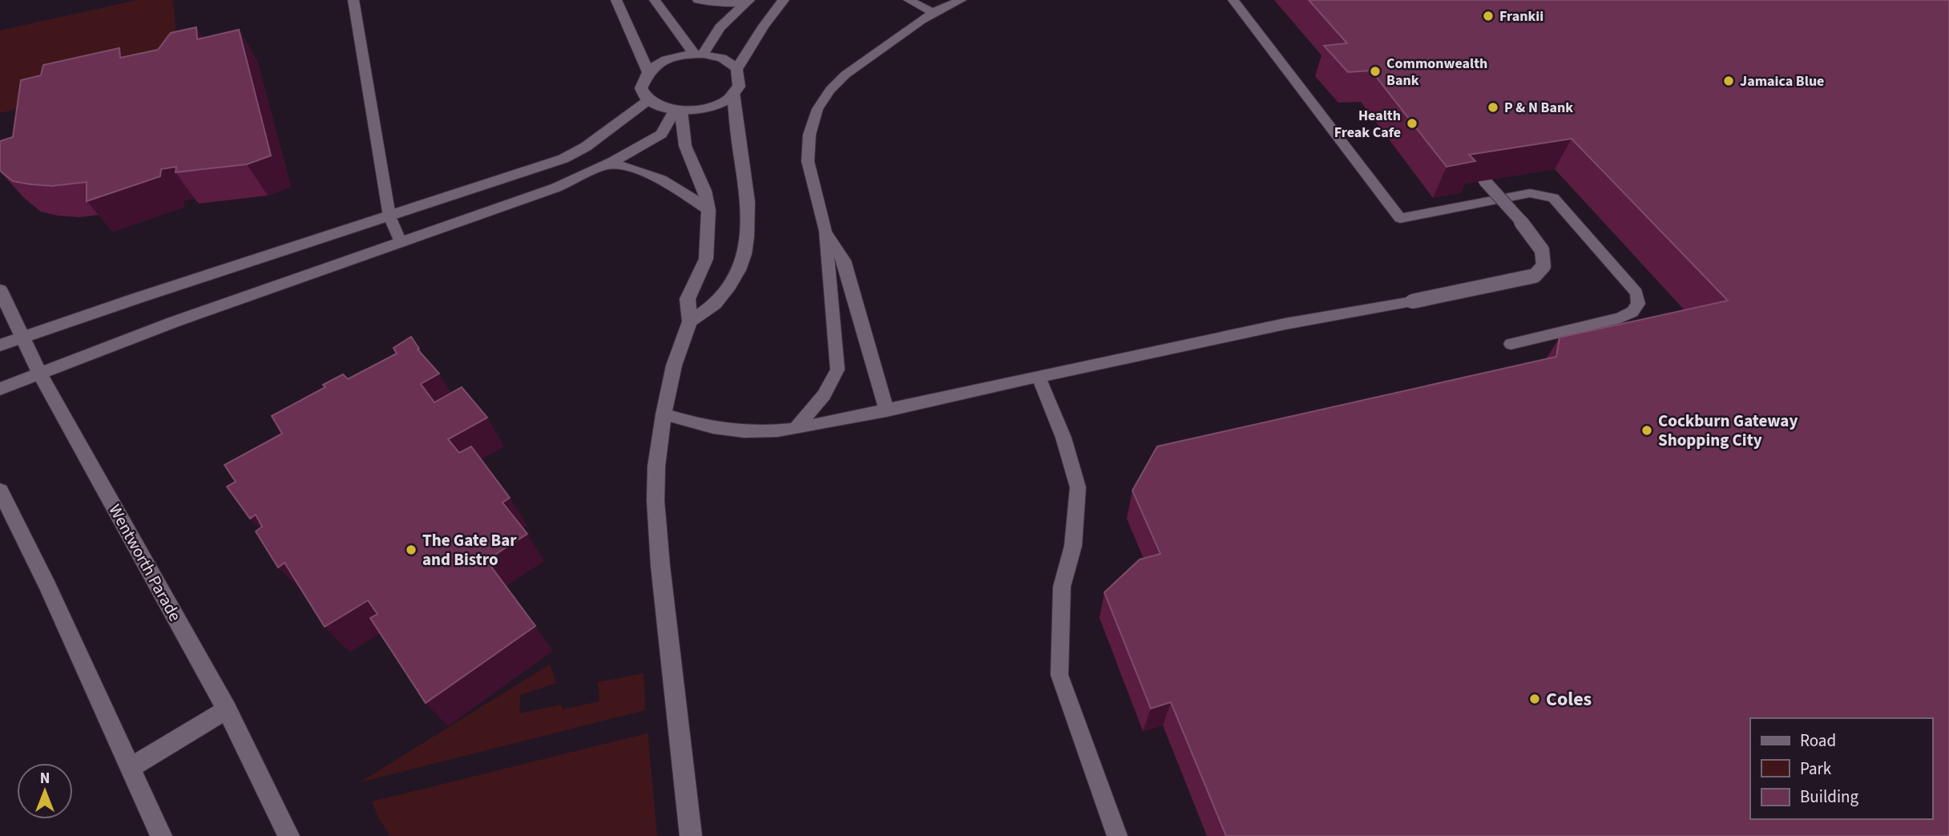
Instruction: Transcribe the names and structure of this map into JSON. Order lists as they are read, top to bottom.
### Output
{
  "streets": {
    "street": ["Wentworth Parade"]
  },
  "places": [
    "Frankii",
    "Commonwealth Bank",
    "Jamaica Blue",
    "P & N Bank",
    "Health Freak Cafe",
    "Cockburn Gateway Shopping City",
    "The Gate Bar and Bistro",
    "Coles"
  ],
  "legend": ["Road", "Park", "Building"],
  "north": "top"
}
